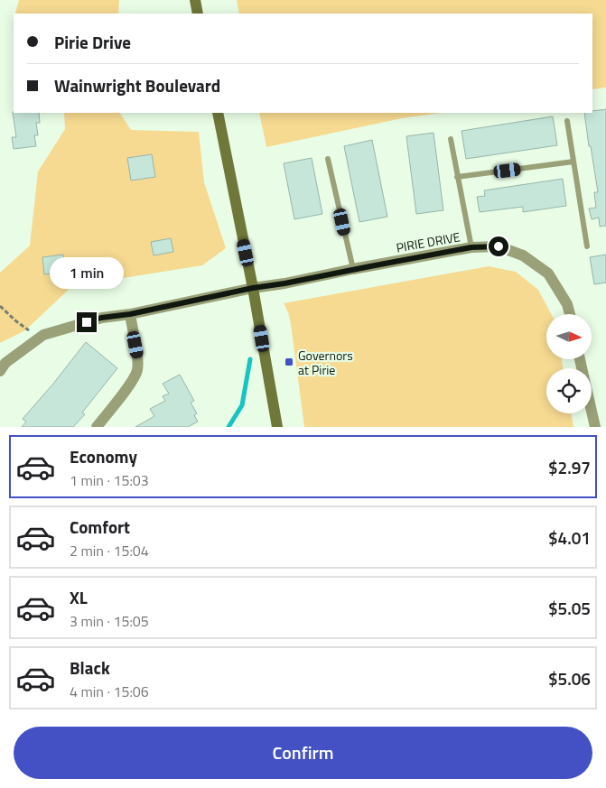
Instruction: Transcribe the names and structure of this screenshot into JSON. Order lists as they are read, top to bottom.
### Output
{
  "streets": {
    "street": ["PIRIE DRIVE"]
  },
  "places": {
    "transit": ["Governors at Pirie"]
  },
  "north": "right",
  "page": {
    "banner": ["Pirie Drive", "Wainwright Boulevard"],
    "bubble": "1 min",
    "list": [
      {
        "name": "Economy",
        "note": "1 min · 15:03",
        "value": "$2.97"
      },
      {
        "name": "Comfort",
        "note": "2 min · 15:04",
        "value": "$4.01"
      },
      {
        "name": "XL",
        "note": "3 min · 15:05",
        "value": "$5.05"
      },
      {
        "name": "Black",
        "note": "4 min · 15:06",
        "value": "$5.06"
      }
    ],
    "buttons": "Confirm"
  }
}
